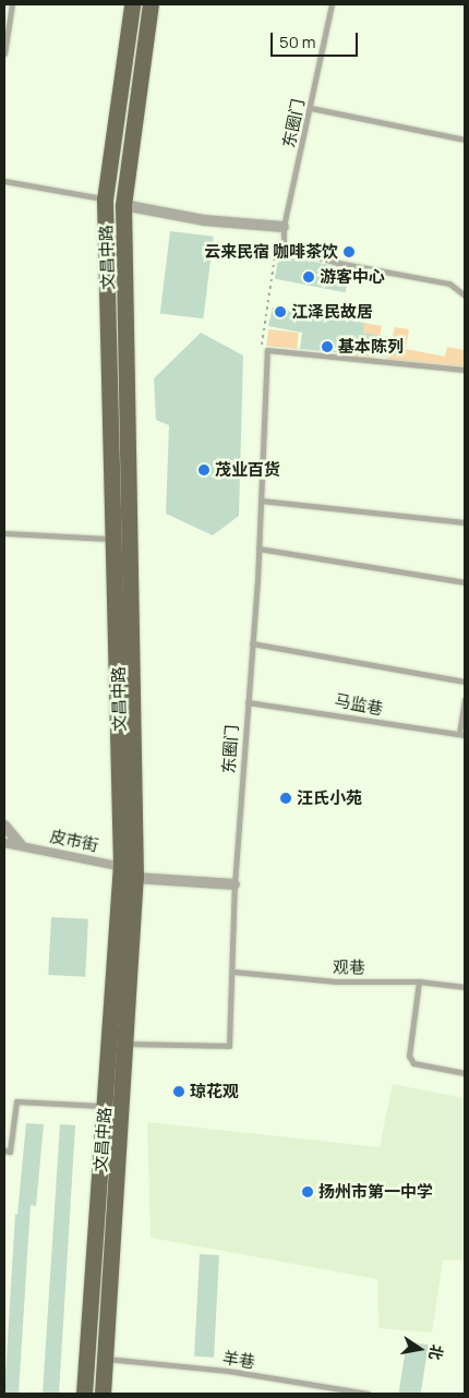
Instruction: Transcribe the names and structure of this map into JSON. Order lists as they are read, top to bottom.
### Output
{
  "streets": {
    "main road": ["文昌中路"],
    "street": ["皮市街"],
    "lane": [
      "东圈门",
      "马监巷",
      "观巷",
      "羊巷"
    ]
  },
  "crossings": [
    ["东圈门", "文昌中路"],
    ["东圈门", "马监巷"],
    ["东圈门", "观巷"],
    ["文昌中路", "皮市街"],
    ["文昌中路", "羊巷"]
  ],
  "places": [
    "云来民宿 咖啡茶饮",
    "游客中心",
    "江泽民故居",
    "基本陈列",
    "茂业百货",
    "汪氏小苑",
    "琼花观",
    "扬州市第一中学"
  ],
  "scale_bar": "50 m",
  "north": "right"
}
